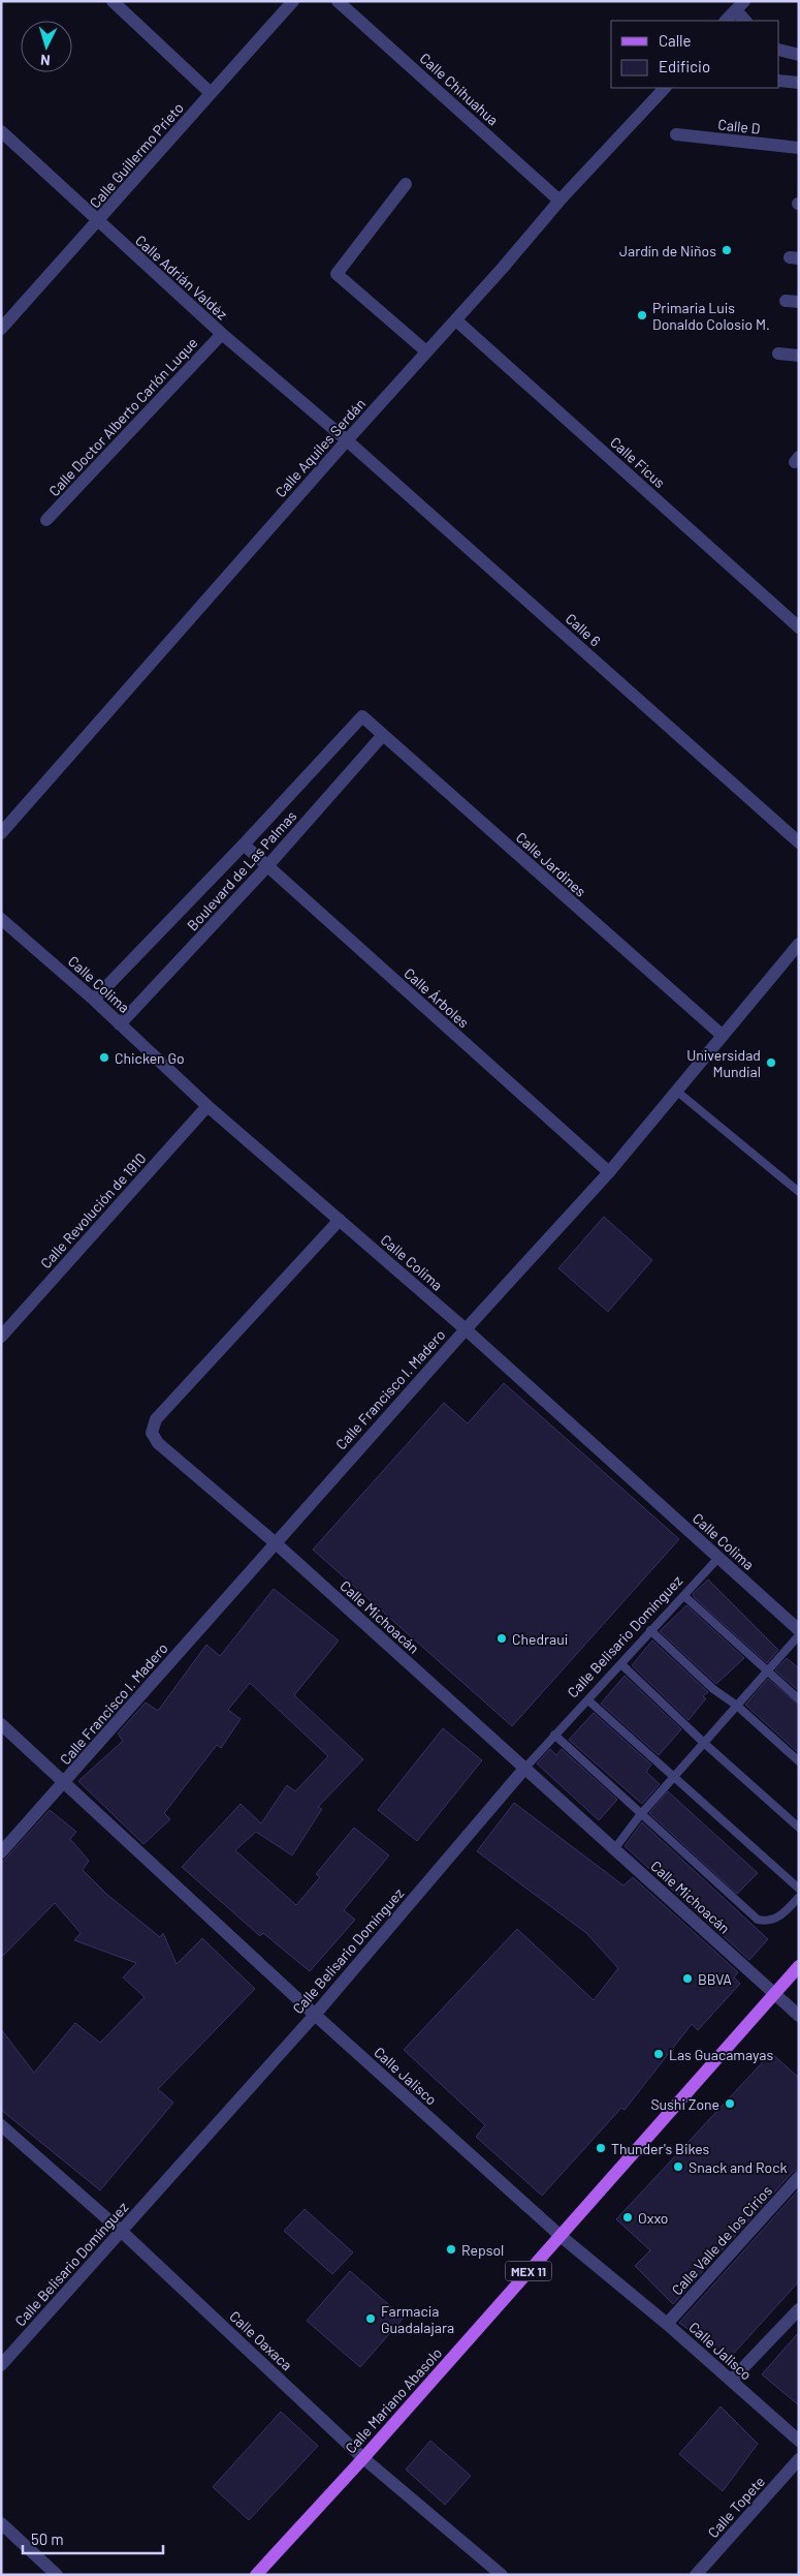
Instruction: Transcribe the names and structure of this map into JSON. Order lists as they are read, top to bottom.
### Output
{
  "streets": {
    "main road": ["MEX 11", "Calle Mariano Abasolo"],
    "street": [
      "Calle Chihuahua",
      "Calle D",
      "Calle Guillermo Prieto",
      "Calle Adrián Valdéz",
      "Calle Doctor Alberto Carlón Luque",
      "Calle Aquiles Serdán",
      "Calle Ficus",
      "Calle 6",
      "Calle Jardines",
      "Boulevard de Las Palmas",
      "Calle Colima",
      "Calle Árboles",
      "Calle Revolución de 1910",
      "Calle Francisco I. Madero",
      "Calle Michoacán",
      "Calle Belisario Domínguez",
      "Calle Jalisco",
      "Calle Valle de los Cirios",
      "Calle Oaxaca",
      "Calle Topete"
    ]
  },
  "crossings": [
    ["Calle Chihuahua", "Calle Aquiles Serdán"],
    ["Calle Guillermo Prieto", "Calle Adrián Valdéz"],
    ["Calle Adrián Valdéz", "Calle Doctor Alberto Carlón Luque"],
    ["Calle Adrián Valdéz", "Calle Aquiles Serdán"],
    ["Calle Adrián Valdéz", "Calle 6"],
    ["Calle Aquiles Serdán", "Calle Ficus"],
    ["Calle Aquiles Serdán", "Calle 6"],
    ["Calle Jardines", "Boulevard de Las Palmas"],
    ["Calle Jardines", "Calle Francisco I. Madero"],
    ["Boulevard de Las Palmas", "Calle Colima"],
    ["Boulevard de Las Palmas", "Calle Árboles"],
    ["Calle Colima", "Calle Revolución de 1910"],
    ["Calle Colima", "Calle Francisco I. Madero"],
    ["Calle Colima", "Calle Michoacán"],
    ["Calle Colima", "Calle Belisario Domínguez"],
    ["Calle Árboles", "Calle Francisco I. Madero"],
    ["Calle Francisco I. Madero", "Calle Michoacán"],
    ["Calle Francisco I. Madero", "Calle Jalisco"],
    ["Calle Michoacán", "Calle Belisario Domínguez"],
    ["Calle Michoacán", "Calle Mariano Abasolo"],
    ["Calle Belisario Domínguez", "Calle Jalisco"],
    ["Calle Belisario Domínguez", "Calle Oaxaca"],
    ["Calle Jalisco", "Calle Valle de los Cirios"],
    ["Calle Jalisco", "Calle Mariano Abasolo"],
    ["Calle Oaxaca", "Calle Mariano Abasolo"]
  ],
  "places": [
    "Jardín de Niños",
    "Primaria Luis Donaldo Colosio M.",
    "Chicken Go",
    "Universidad Mundial",
    "Chedraui",
    "BBVA",
    "Las Guacamayas",
    "Sushi Zone",
    "Thunder's Bikes",
    "Snack and Rock",
    "Oxxo",
    "Repsol",
    "Farmacia Guadalajara"
  ],
  "legend": ["Calle", "Edificio"],
  "scale_bar": "50 m",
  "north": "bottom"
}
